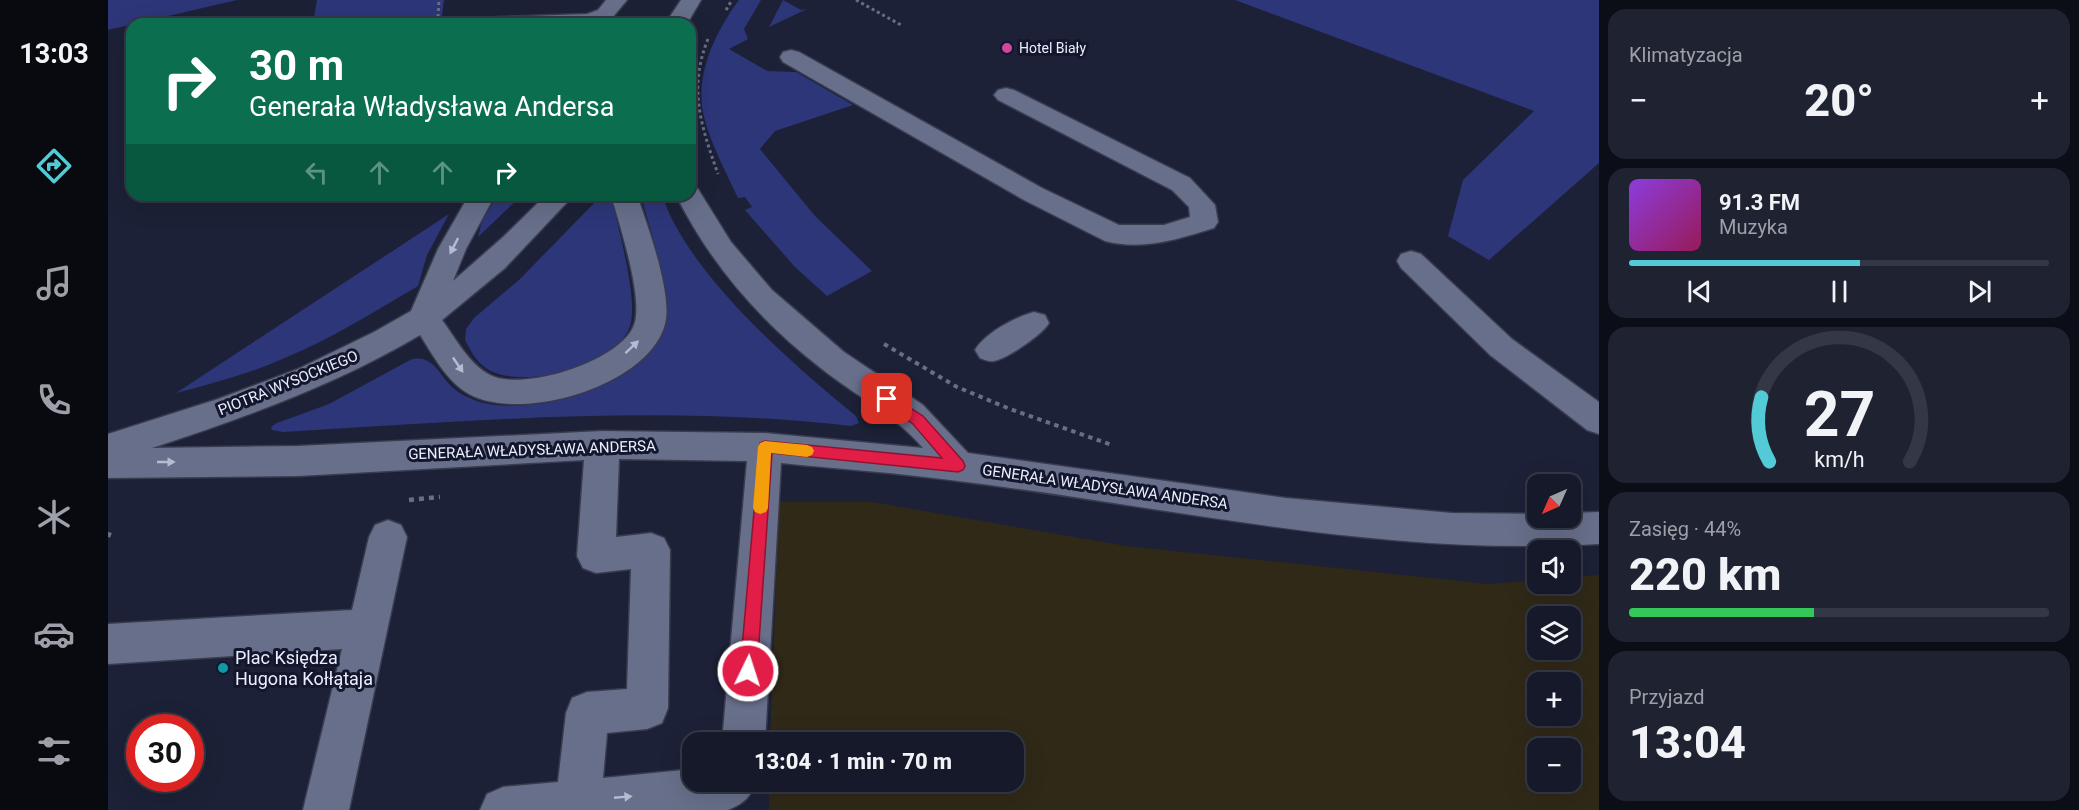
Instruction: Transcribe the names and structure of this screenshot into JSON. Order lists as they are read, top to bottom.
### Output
{
  "streets": {
    "street": ["PIOTRA WYSOCKIEGO", "GENERAŁA WŁADYSŁAWA ANDERSA"]
  },
  "places": ["Hotel Biały", "Plac Księdza Hugona Kołłątaja"],
  "north": "bottom left",
  "page": {
    "tabs": "13:03",
    "tile": [
      "Klimatyzacja",
      ["Zasięg · 44%", "220 km"],
      ["Przyjazd", "13:04"]
    ],
    "turn": ["30 m", "Generała Władysława Andersa"],
    "heat": ["−", "20°", "+"],
    "song": ["91.3 FM", "Muzyka"],
    "map_buttons": ["+", "−"],
    "limit": "30",
    "trip": "13:04 · 1 min · 70 m",
    "gauge": ["27", "km/h"]
  }
}
